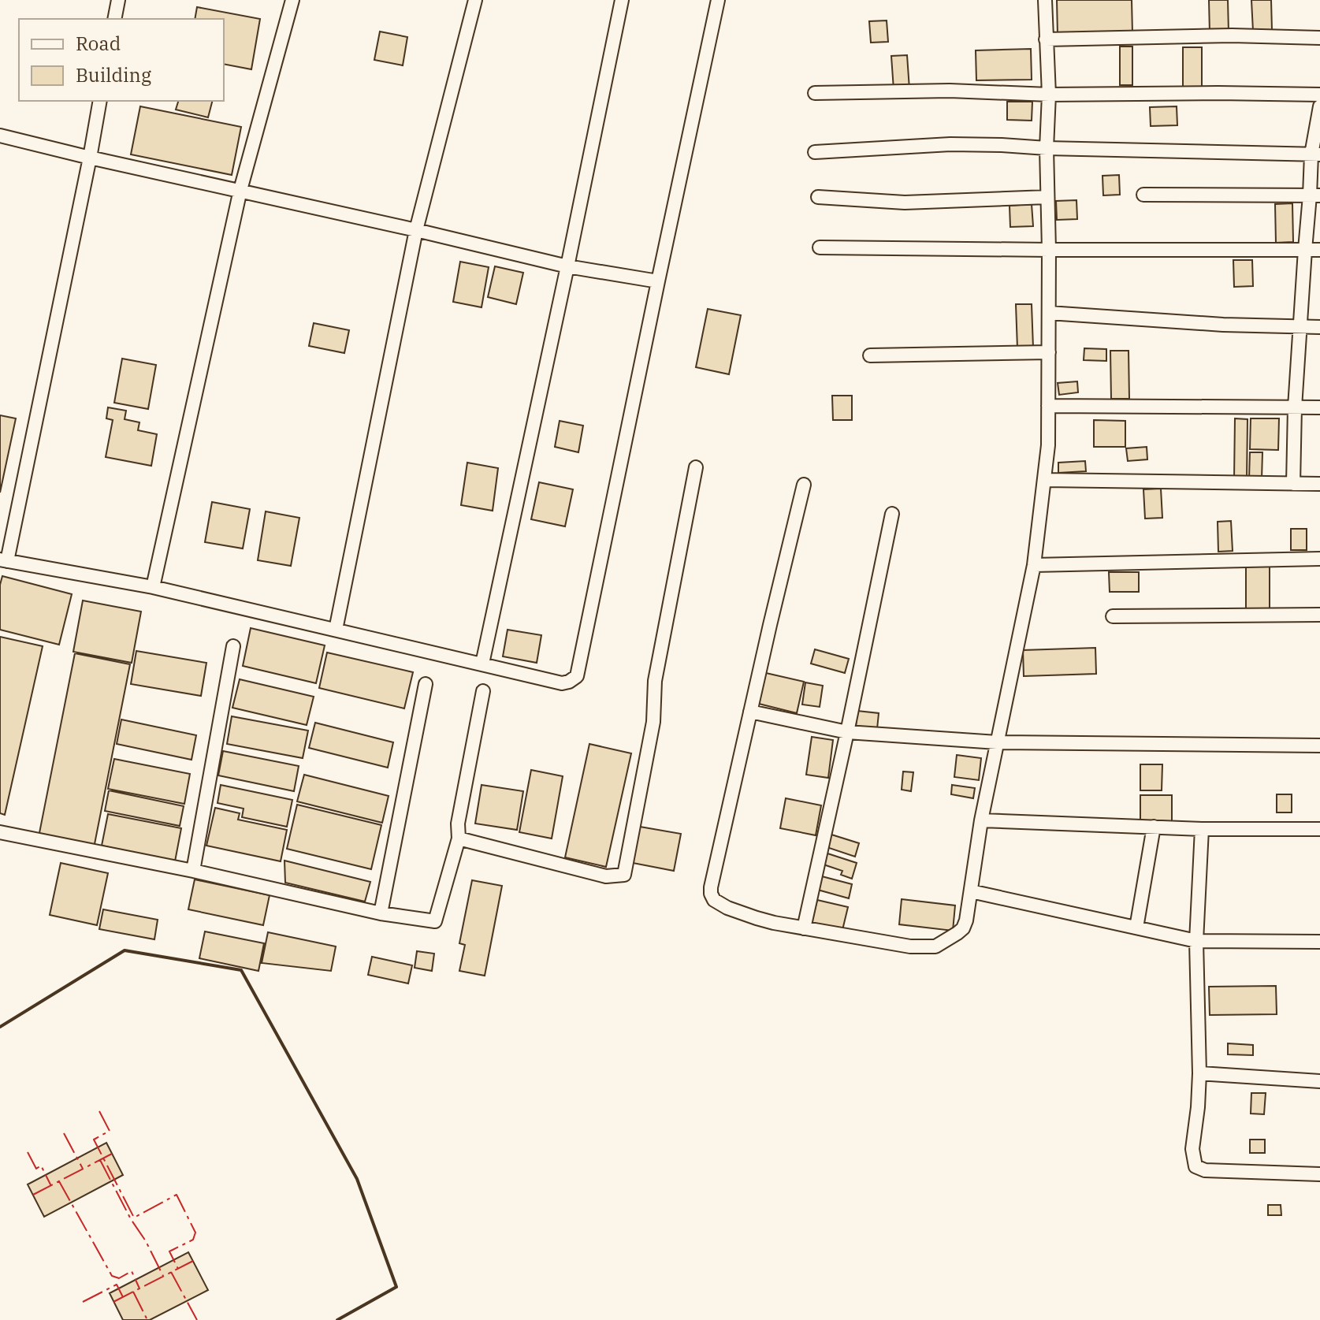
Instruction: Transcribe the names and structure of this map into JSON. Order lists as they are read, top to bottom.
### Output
{
  "legend": ["Road", "Building"]
}
